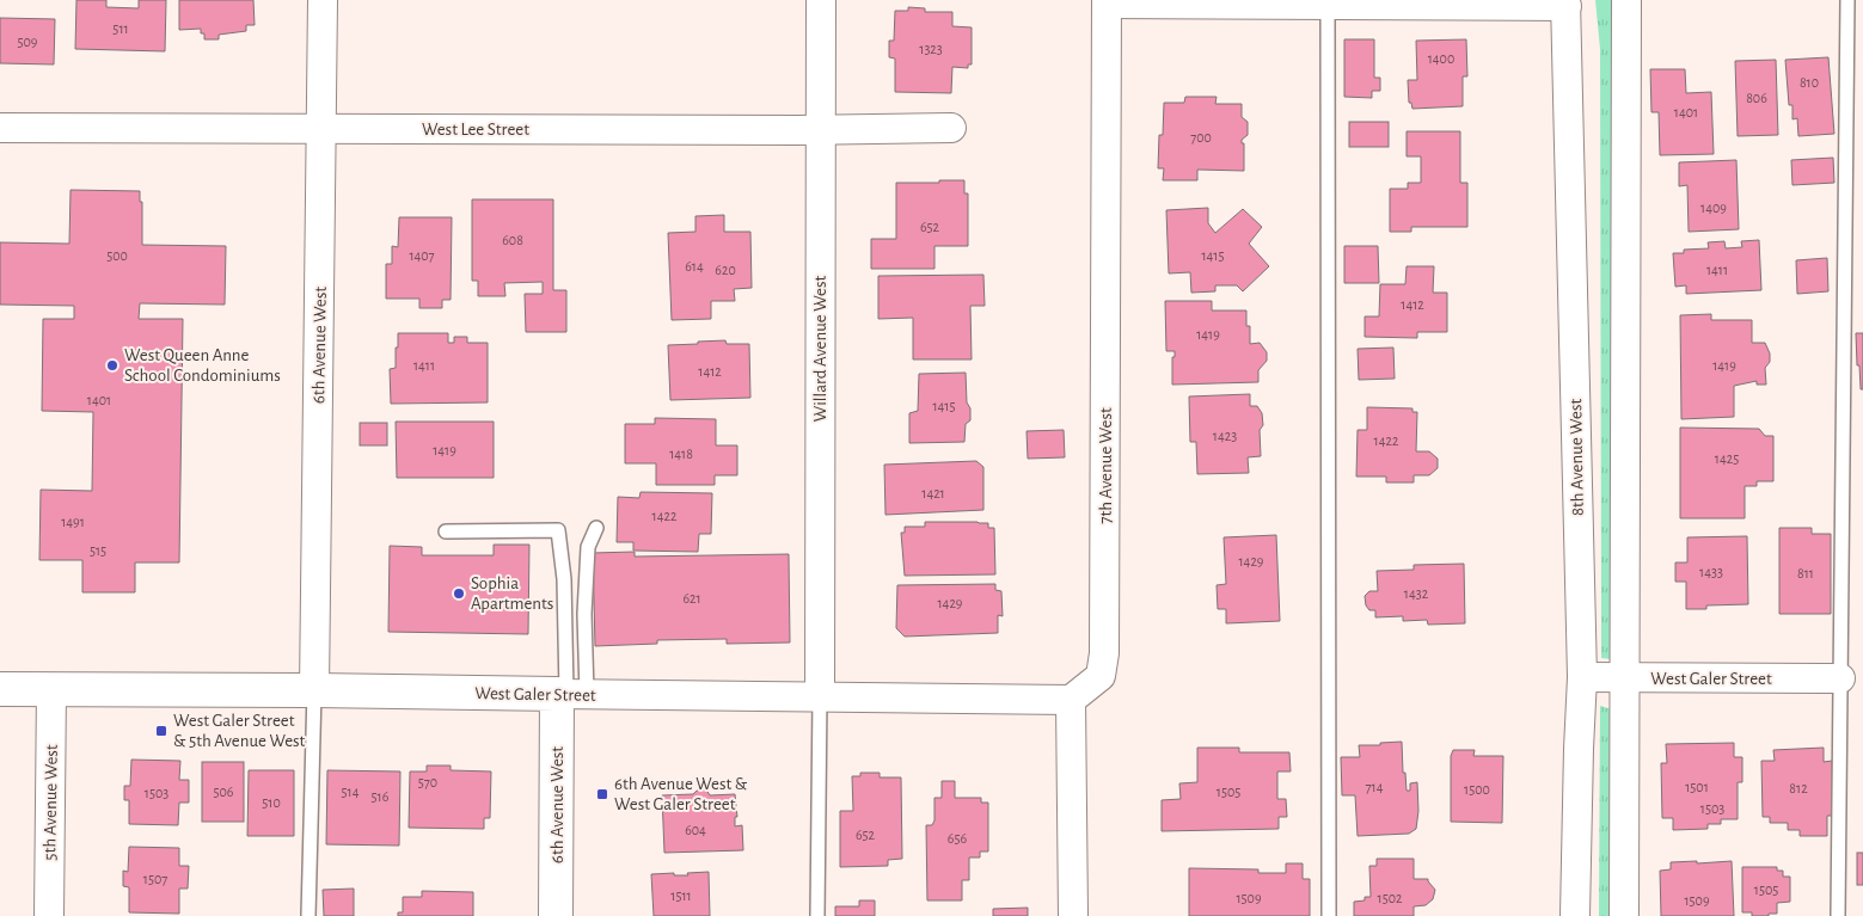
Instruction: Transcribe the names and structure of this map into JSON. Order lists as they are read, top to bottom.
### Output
{
  "streets": {
    "street": [
      "West Lee Street",
      "6th Avenue West",
      "Willard Avenue West",
      "8th Avenue West",
      "7th Avenue West",
      "West Galer Street",
      "5th Avenue West"
    ]
  },
  "crossings": [
    ["West Lee Street", "6th Avenue West"],
    ["West Lee Street", "Willard Avenue West"],
    ["6th Avenue West", "West Galer Street"],
    ["Willard Avenue West", "West Galer Street"],
    ["8th Avenue West", "West Galer Street"],
    ["7th Avenue West", "West Galer Street"],
    ["West Galer Street", "5th Avenue West"]
  ],
  "places": {
    "other": ["West Queen Anne School Condominiums", "Sophia Apartments"],
    "transit": ["West Galer Street & 5th Avenue West", "6th Avenue West & West Galer Street"]
  },
  "house_numbers": [
    "511",
    "509",
    "1323",
    "1400",
    "810",
    "806",
    "1401",
    "700",
    "1409",
    "652",
    "608",
    "500",
    "1407",
    "1415",
    "614",
    "620",
    "1411",
    "1412",
    "1419",
    "1411",
    "1419",
    "1412",
    "1401",
    "1415",
    "1423",
    "1422",
    "1419",
    "1418",
    "1425",
    "1421",
    "1422",
    "1491",
    "515",
    "1429",
    "1433",
    "811",
    "1432",
    "621",
    "1429",
    "570",
    "714",
    "1501",
    "812",
    "1500",
    "506",
    "514",
    "1505",
    "1503",
    "516",
    "510",
    "1503",
    "604",
    "652",
    "656",
    "1507",
    "1505",
    "1511",
    "1509",
    "1502",
    "1509"
  ]
}
